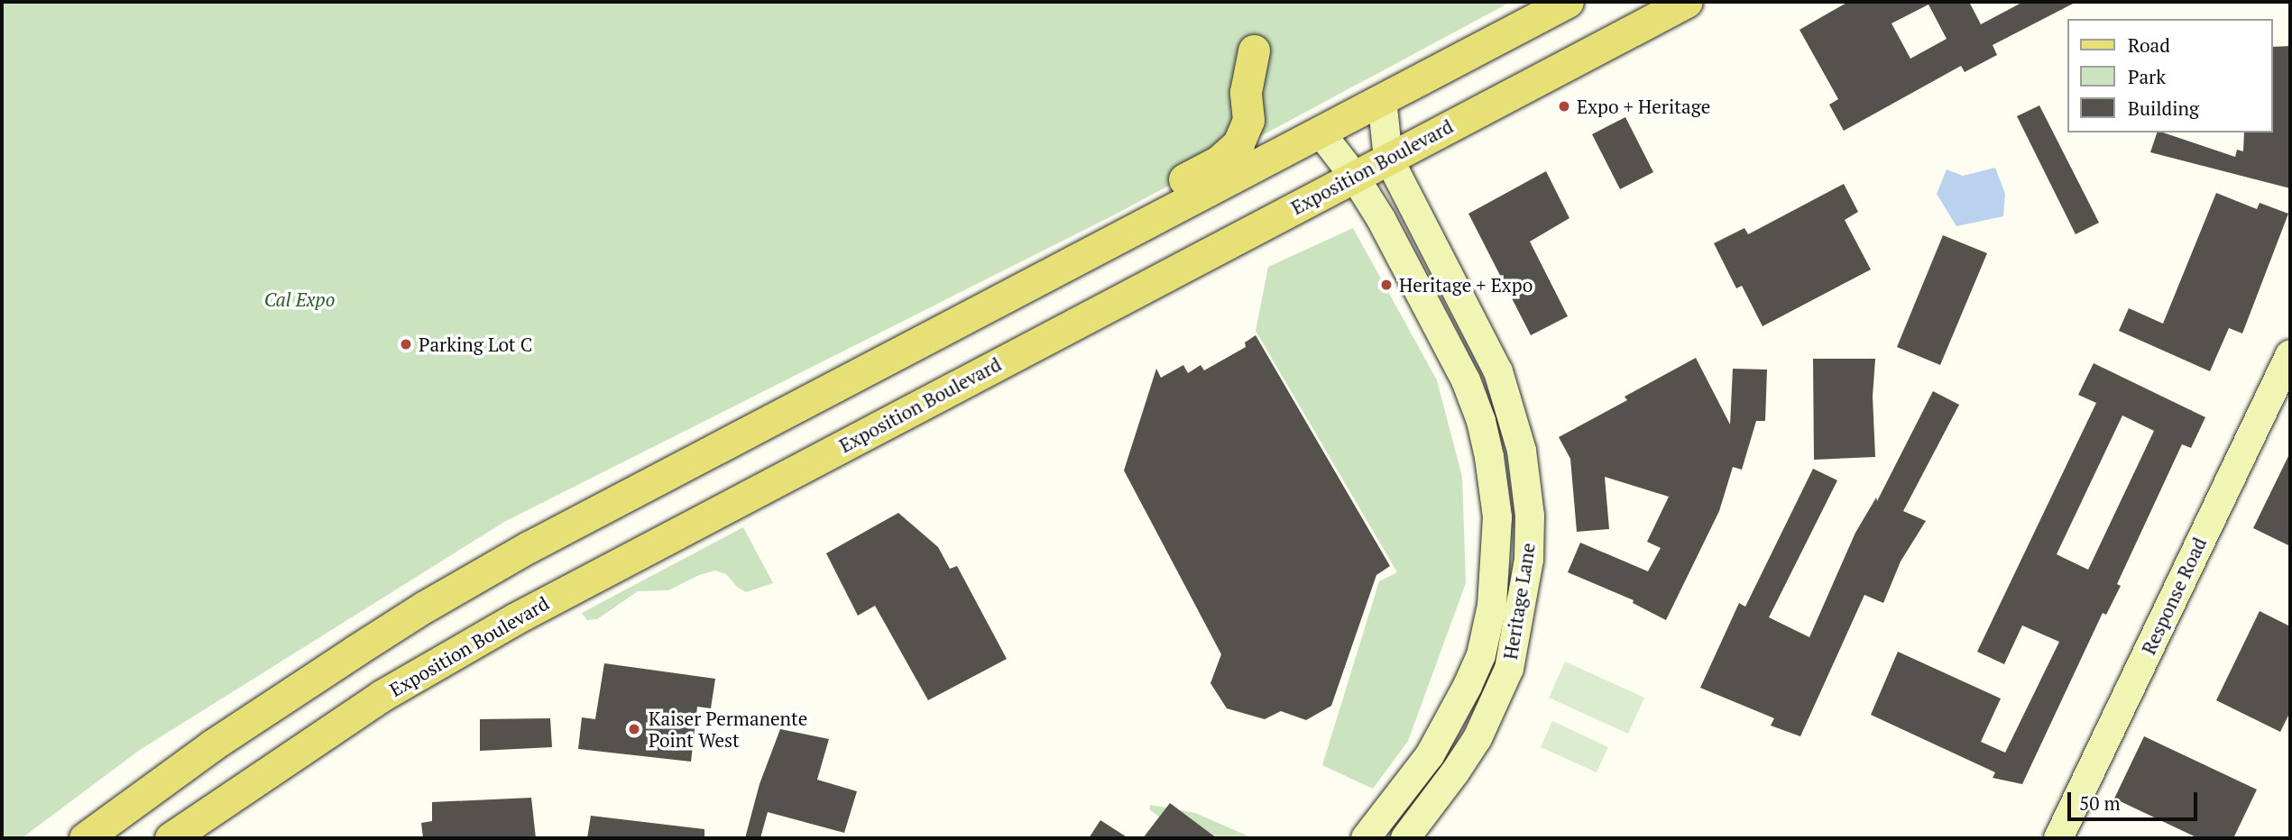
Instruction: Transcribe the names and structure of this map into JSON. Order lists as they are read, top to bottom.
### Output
{
  "streets": {
    "main road": ["Exposition Boulevard", "Response Road", "Heritage Lane"]
  },
  "crossings": [
    ["Exposition Boulevard", "Heritage Lane"]
  ],
  "parks": ["Cal Expo"],
  "places": [
    "Expo + Heritage",
    "Heritage + Expo",
    "Parking Lot C",
    "Kaiser Permanente Point West"
  ],
  "legend": ["Road", "Park", "Building"],
  "scale_bar": "50 m"
}
